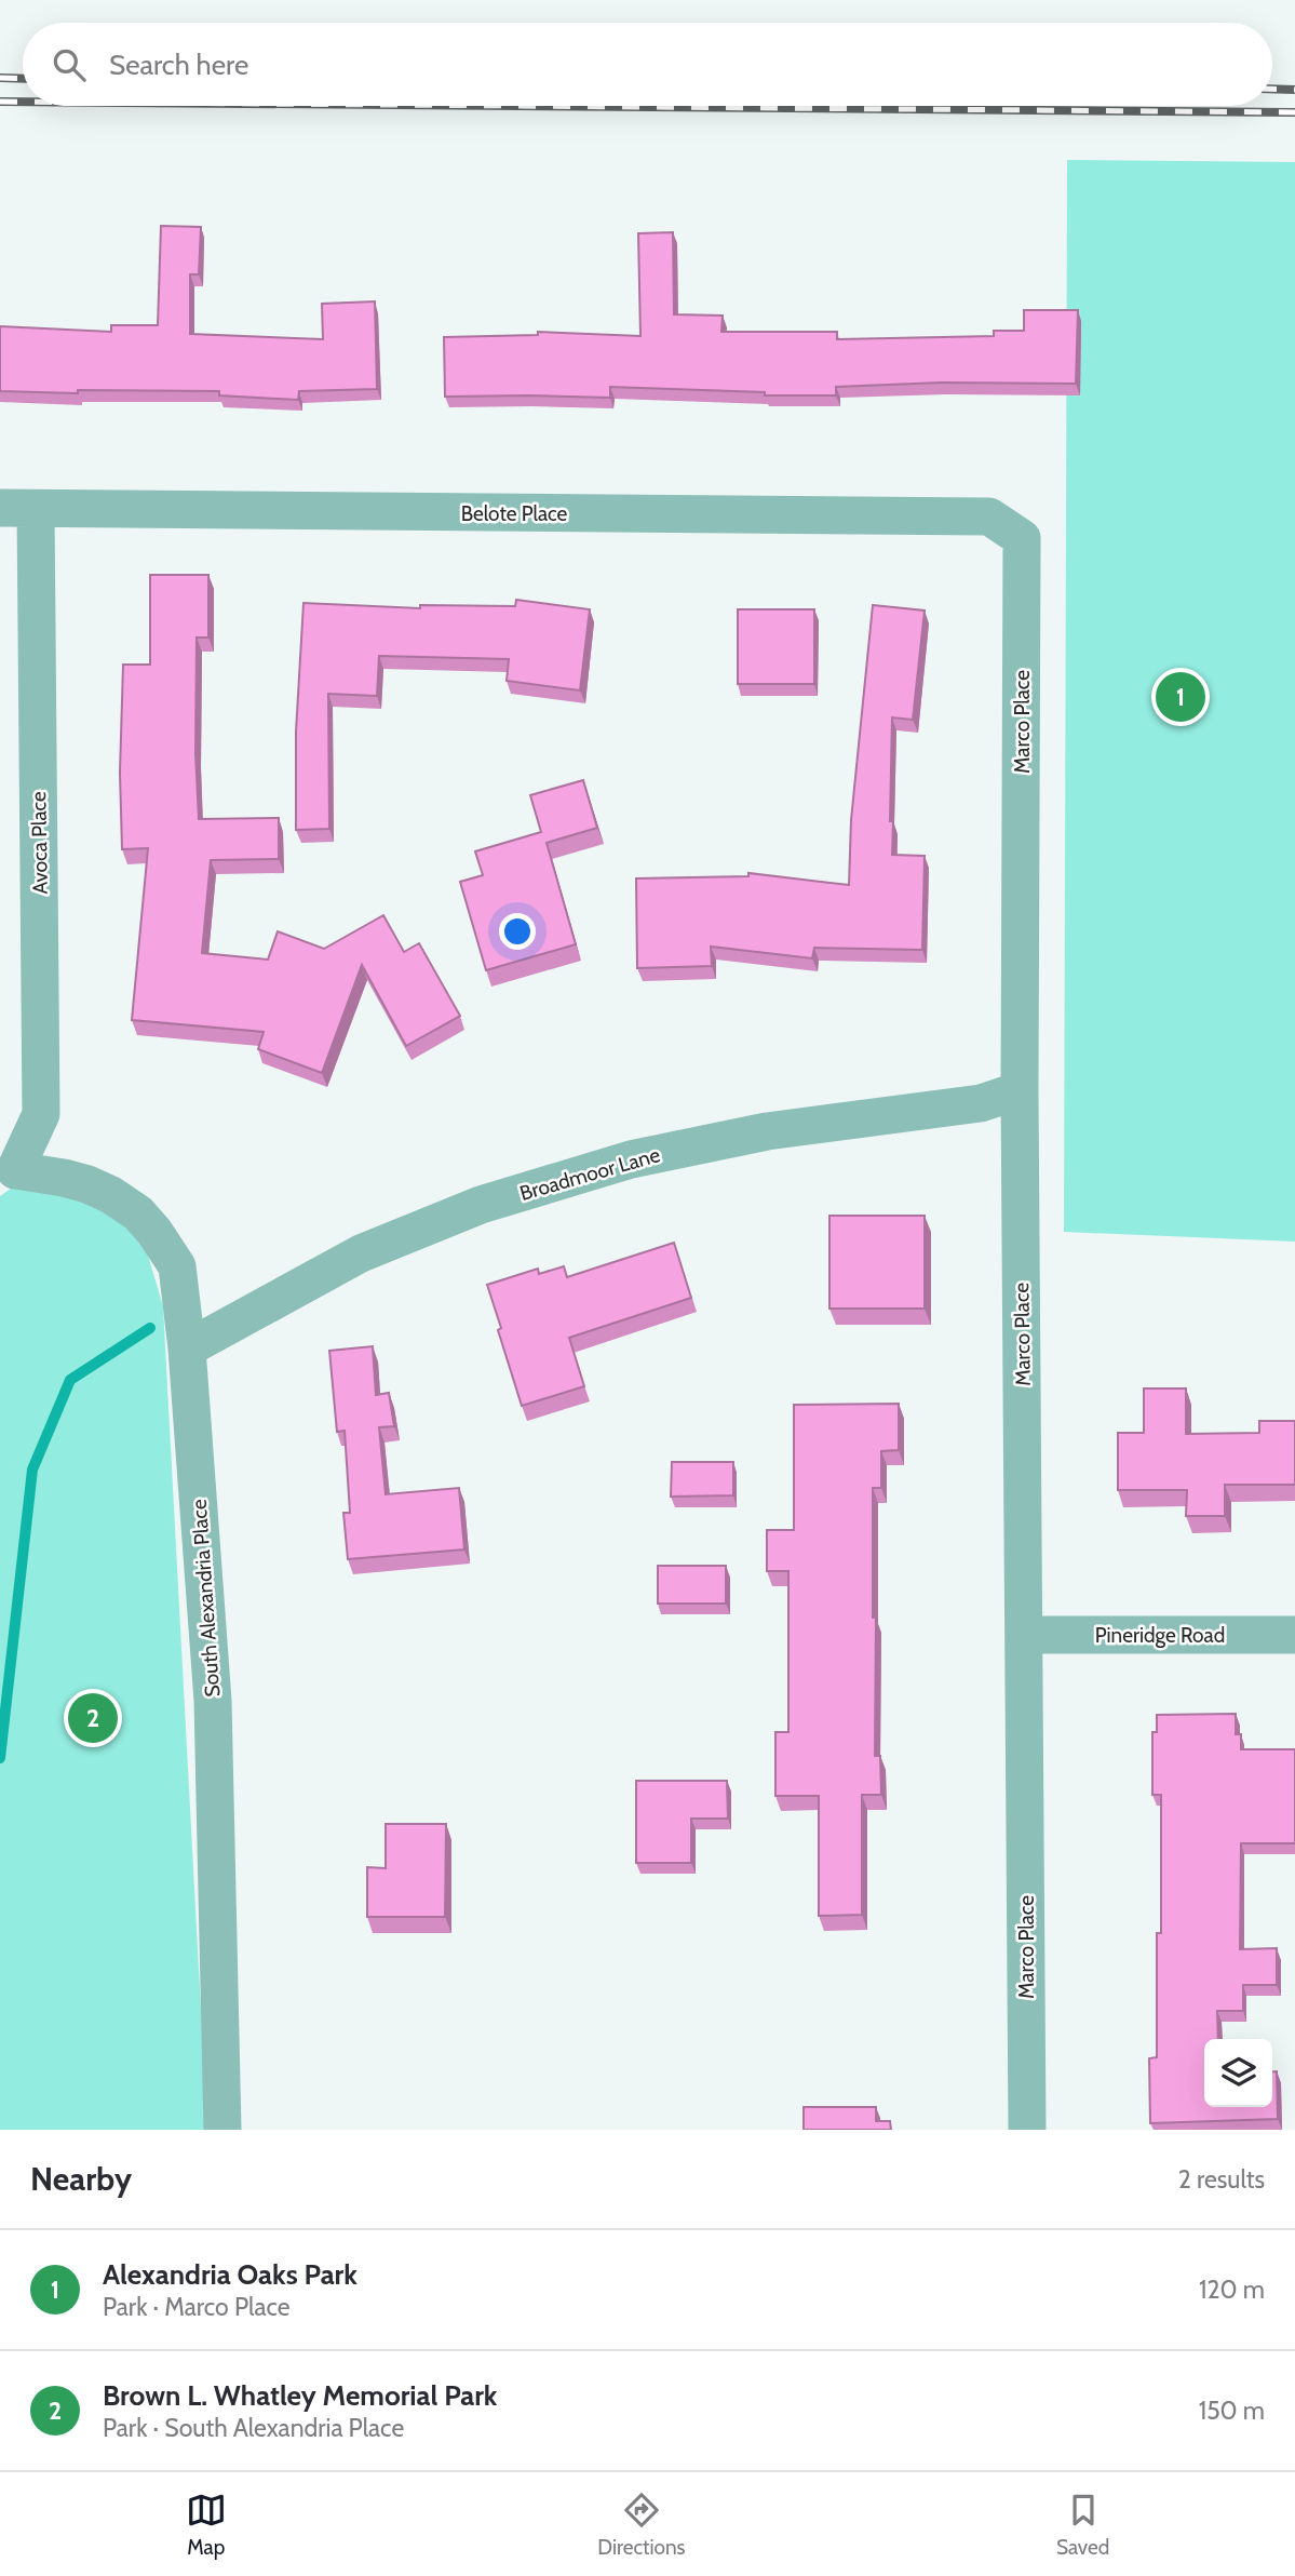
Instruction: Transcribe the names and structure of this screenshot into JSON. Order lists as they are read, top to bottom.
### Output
{
  "streets": {
    "street": [
      "Belote Place",
      "Marco Place",
      "Avoca Place",
      "Broadmoor Lane",
      "South Alexandria Place",
      "Pineridge Road"
    ]
  },
  "crossings": [
    ["Belote Place", "Marco Place"],
    ["Belote Place", "Avoca Place"],
    ["Marco Place", "Broadmoor Lane"],
    ["Marco Place", "Pineridge Road"],
    ["Avoca Place", "South Alexandria Place"],
    ["Broadmoor Lane", "South Alexandria Place"]
  ],
  "page": {
    "search": "Search here",
    "pins": ["1", "2"],
    "heading": ["Nearby", "2 results"],
    "list": [
      {
        "mark": "1",
        "name": "Alexandria Oaks Park",
        "note": "Park · Marco Place",
        "value": "120 m"
      },
      {
        "mark": "2",
        "name": "Brown L. Whatley Memorial Park",
        "note": "Park · South Alexandria Place",
        "value": "150 m"
      }
    ],
    "nav": ["Map", "Directions", "Saved"]
  }
}
